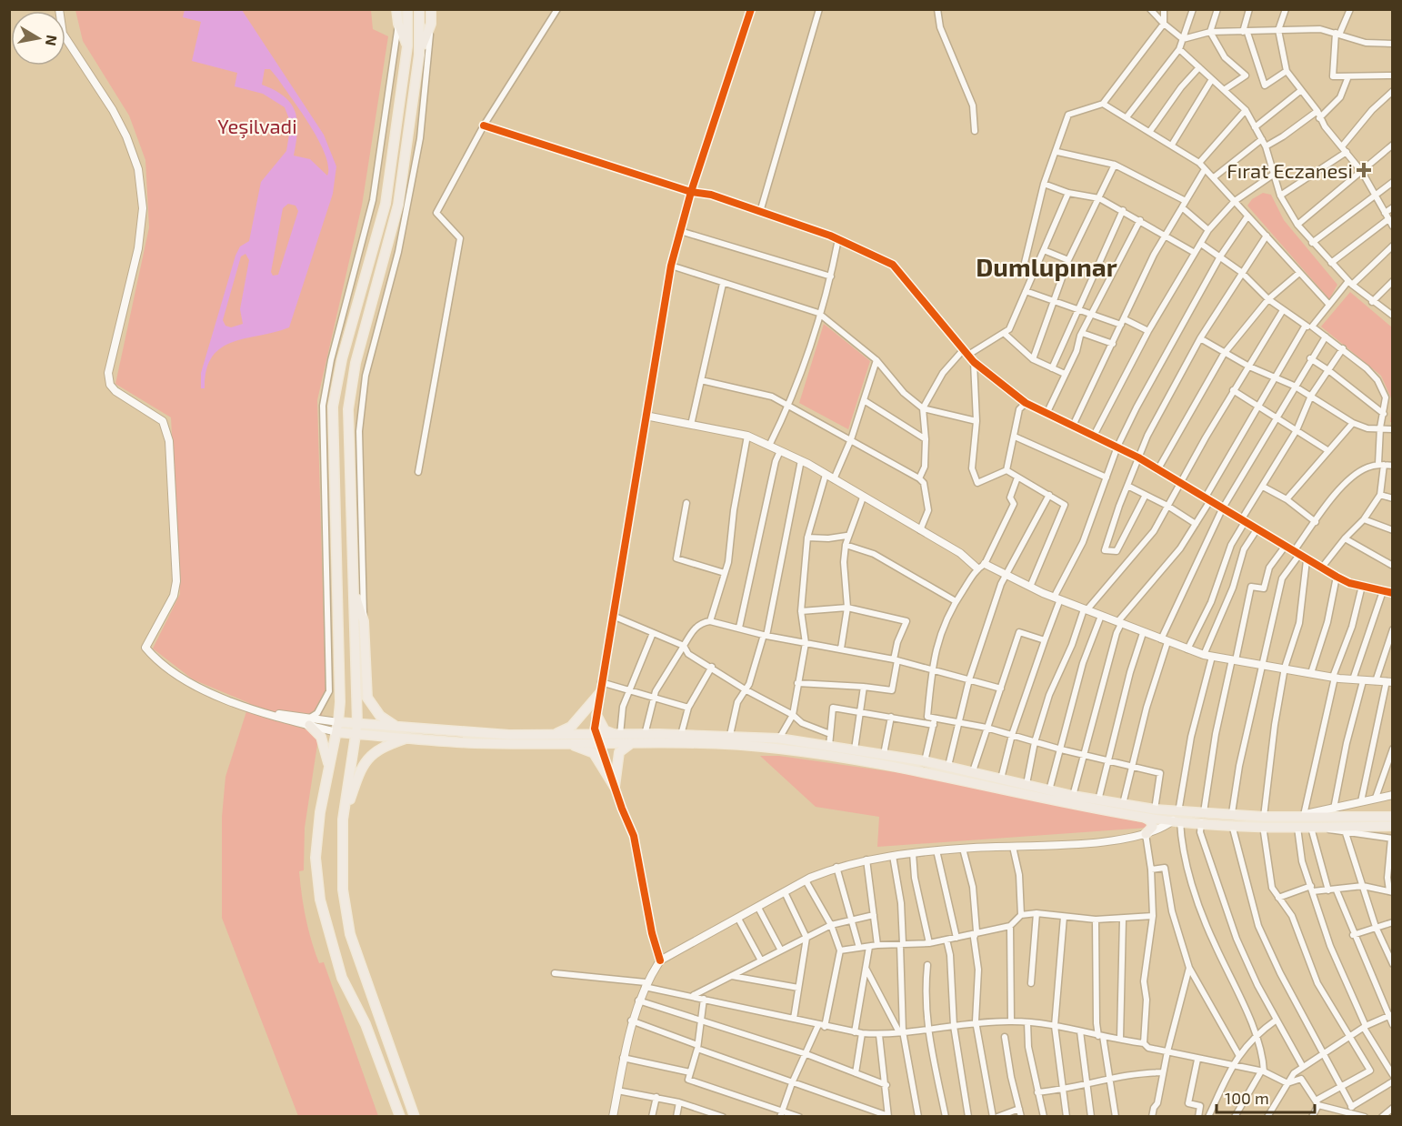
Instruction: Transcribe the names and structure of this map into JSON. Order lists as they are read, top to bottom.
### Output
{
  "districts": ["Dumlupınar"],
  "parks": ["Yeşilvadi"],
  "places": {
    "health": ["Fırat Eczanesi"]
  },
  "scale_bar": "100 m",
  "north": "right"
}
